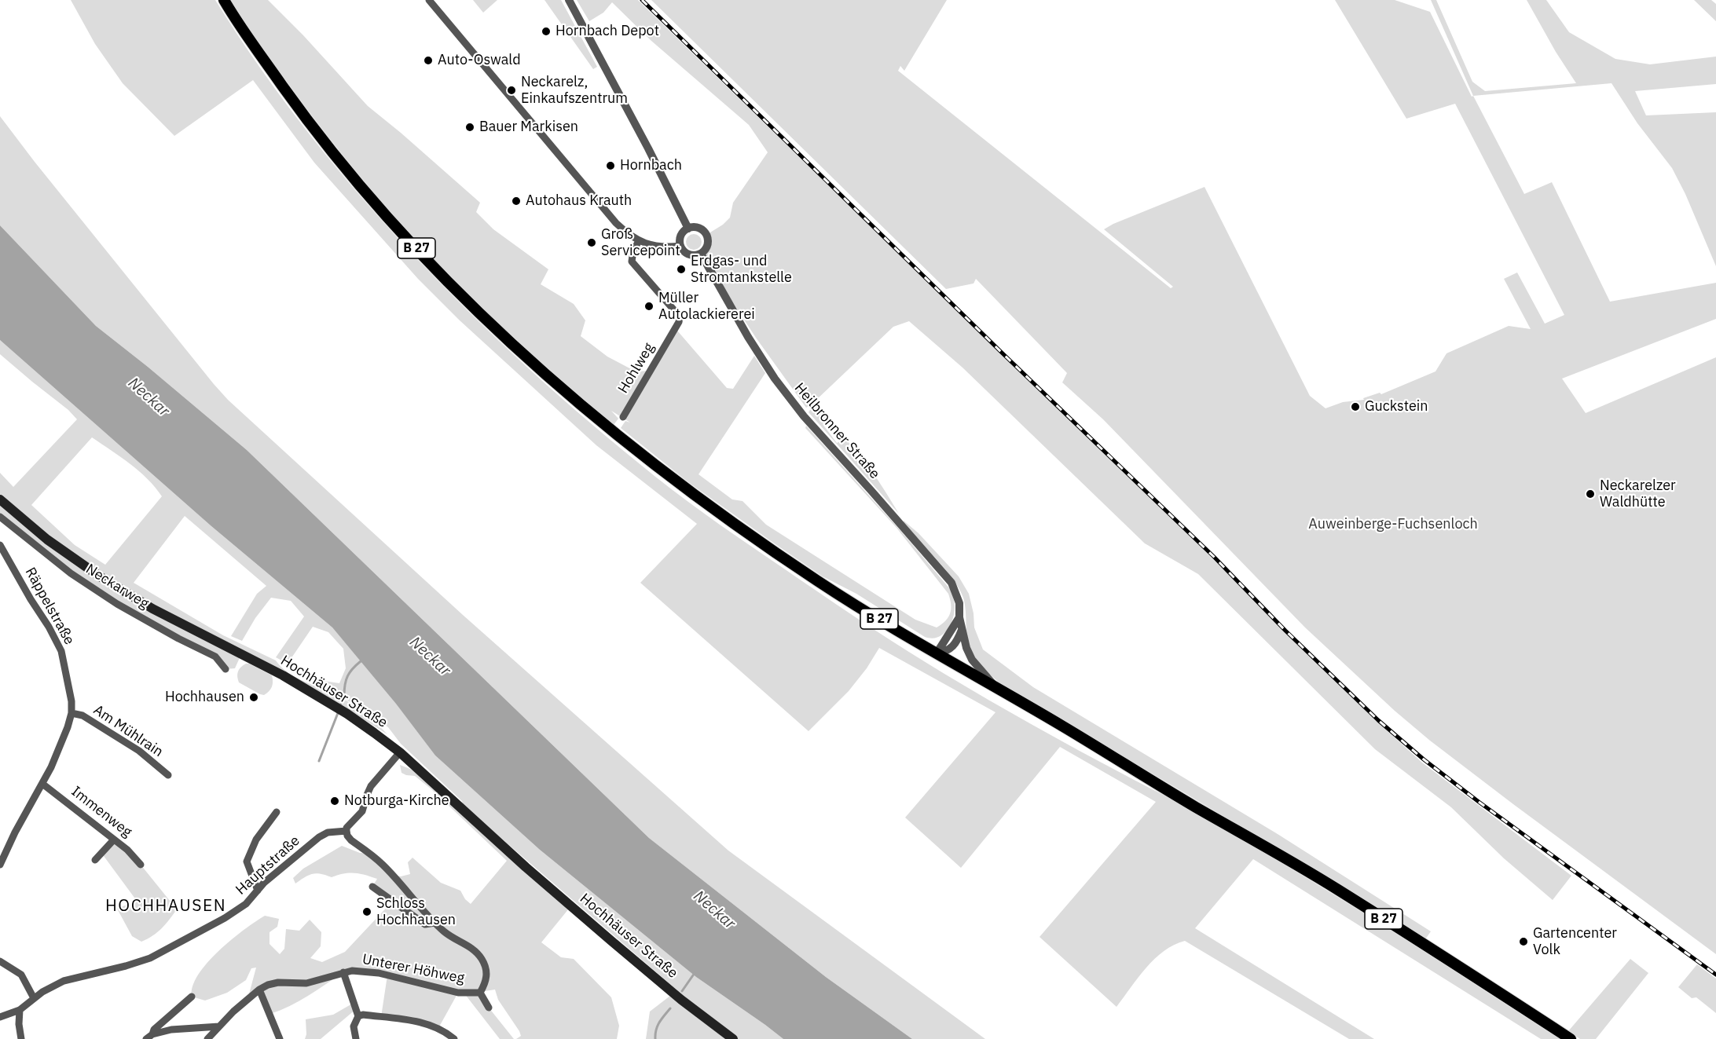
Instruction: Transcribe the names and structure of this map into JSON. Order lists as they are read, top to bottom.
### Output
{
  "streets": {
    "main road": ["B 27", "Hochhäuser Straße"],
    "street": [
      "Hohlweg",
      "Heilbronner Straße",
      "Neckarweg",
      "Räppelstraße",
      "Am Mühlrain",
      "Immenweg",
      "Hauptstraße",
      "Unterer Höhweg"
    ]
  },
  "crossings": [
    ["B 27", "Heilbronner Straße"],
    ["Räppelstraße", "Am Mühlrain"],
    ["Räppelstraße", "Immenweg"]
  ],
  "districts": ["HOCHHAUSEN"],
  "water": ["Neckar"],
  "parks": ["Auweinberge-Fuchsenloch"],
  "places": [
    "Hornbach Depot",
    "Auto-Oswald",
    "Neckarelz, Einkaufszentrum",
    "Bauer Markisen",
    "Hornbach",
    "Autohaus Krauth",
    "Groß Servicepoint",
    "Erdgas- und Stromtankstelle",
    "Müller Autolackiererei",
    "Guckstein",
    "Neckarelzer Waldhütte",
    "Hochhausen",
    "Notburga-Kirche",
    "Schloss Hochhausen",
    "Gartencenter Volk"
  ]
}
